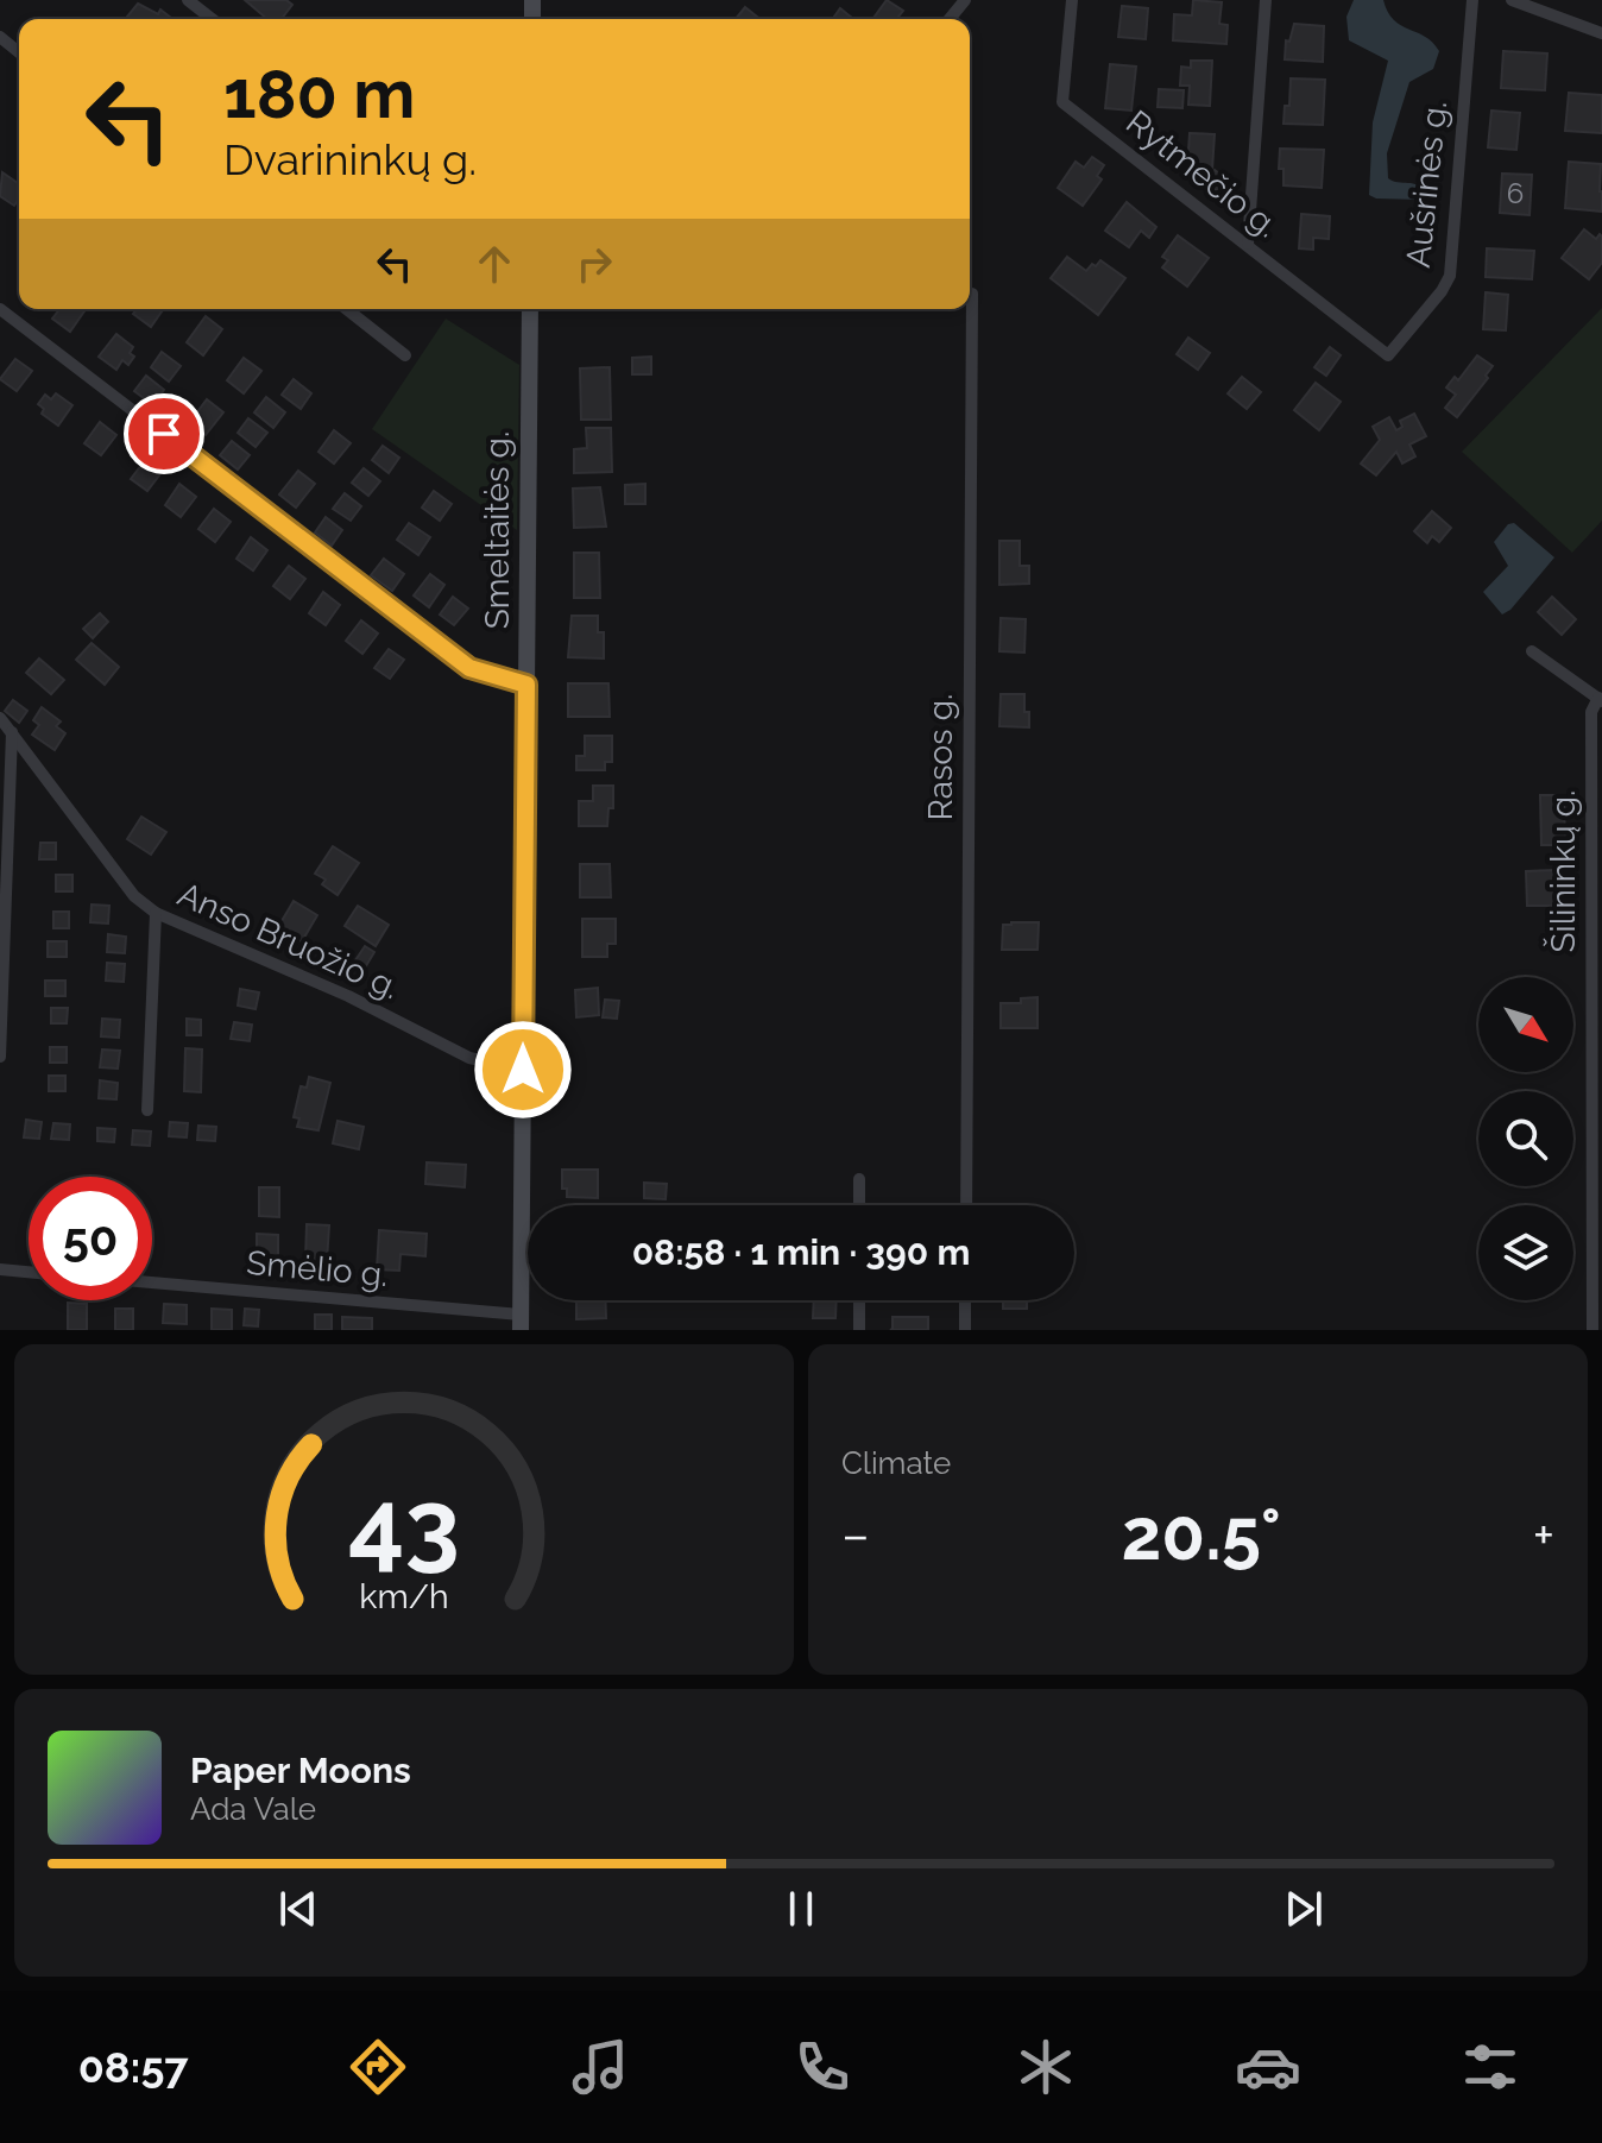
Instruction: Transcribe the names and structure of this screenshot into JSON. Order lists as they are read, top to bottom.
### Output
{
  "streets": {
    "main road": ["Smeltaitės g."],
    "street": [
      "Rytmečio g.",
      "Aušrinės g.",
      "Rasos g.",
      "Šilininkų g.",
      "Anso Bruožio g.",
      "Smėlio g."
    ]
  },
  "crossings": [
    ["Rytmečio g.", "Aušrinės g."],
    ["Smeltaitės g.", "Anso Bruožio g."],
    ["Smeltaitės g.", "Smėlio g."]
  ],
  "house_numbers": ["6"],
  "north": "bottom right",
  "page": {
    "turn": ["180 m", "Dvarininkų g."],
    "limit": "50",
    "trip": "08:58 · 1 min · 390 m",
    "tile": "Climate",
    "heat": ["−", "20.5°", "+"],
    "song": ["Paper Moons", "Ada Vale"],
    "tabs": "08:57",
    "gauge": ["43", "km/h"]
  }
}
